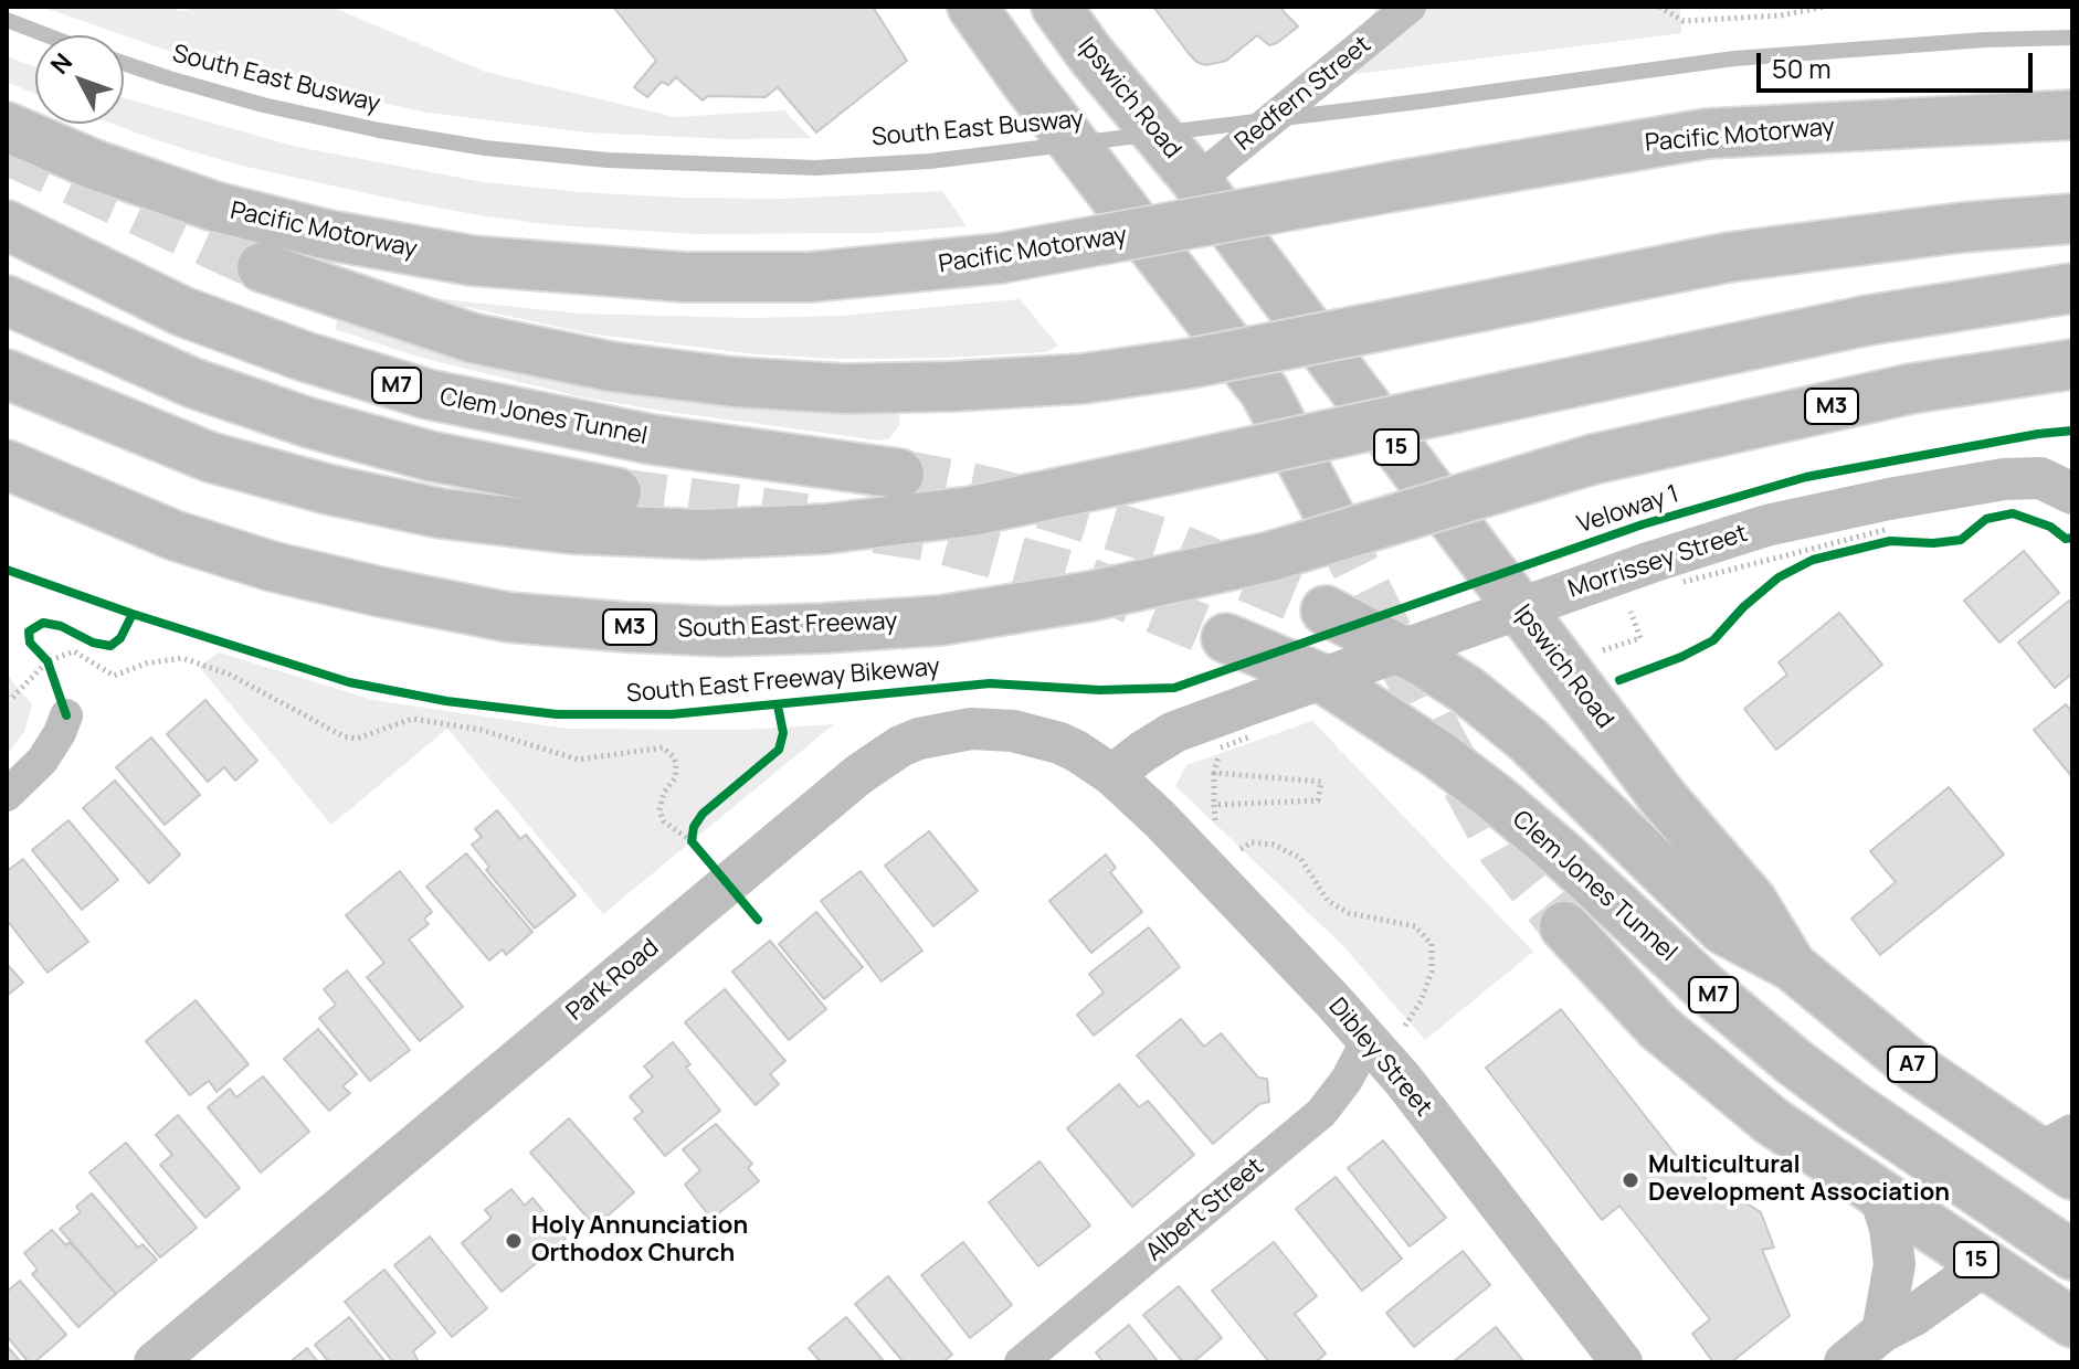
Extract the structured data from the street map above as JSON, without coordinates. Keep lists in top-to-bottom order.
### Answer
{
  "streets": {
    "highway": [
      "Ipswich Road",
      "Pacific Motorway",
      "M7",
      "M3",
      "Clem Jones Tunnel",
      "15",
      "South East Freeway",
      "A7"
    ],
    "street": [
      "Redfern Street",
      "Morrissey Street",
      "Park Road",
      "Dibley Street",
      "Albert Street"
    ],
    "lane": ["South East Busway"],
    "cycle path": ["Veloway 1", "South East Freeway Bikeway"]
  },
  "crossings": [
    ["Redfern Street", "Ipswich Road"],
    ["Ipswich Road", "M7"],
    ["Morrissey Street", "Park Road"],
    ["Morrissey Street", "Dibley Street"],
    ["Park Road", "Dibley Street"],
    ["Dibley Street", "Albert Street"]
  ],
  "places": ["Multicultural Development Association", "Holy Annunciation Orthodox Church"],
  "scale_bar": "50 m",
  "north": "top left"
}
